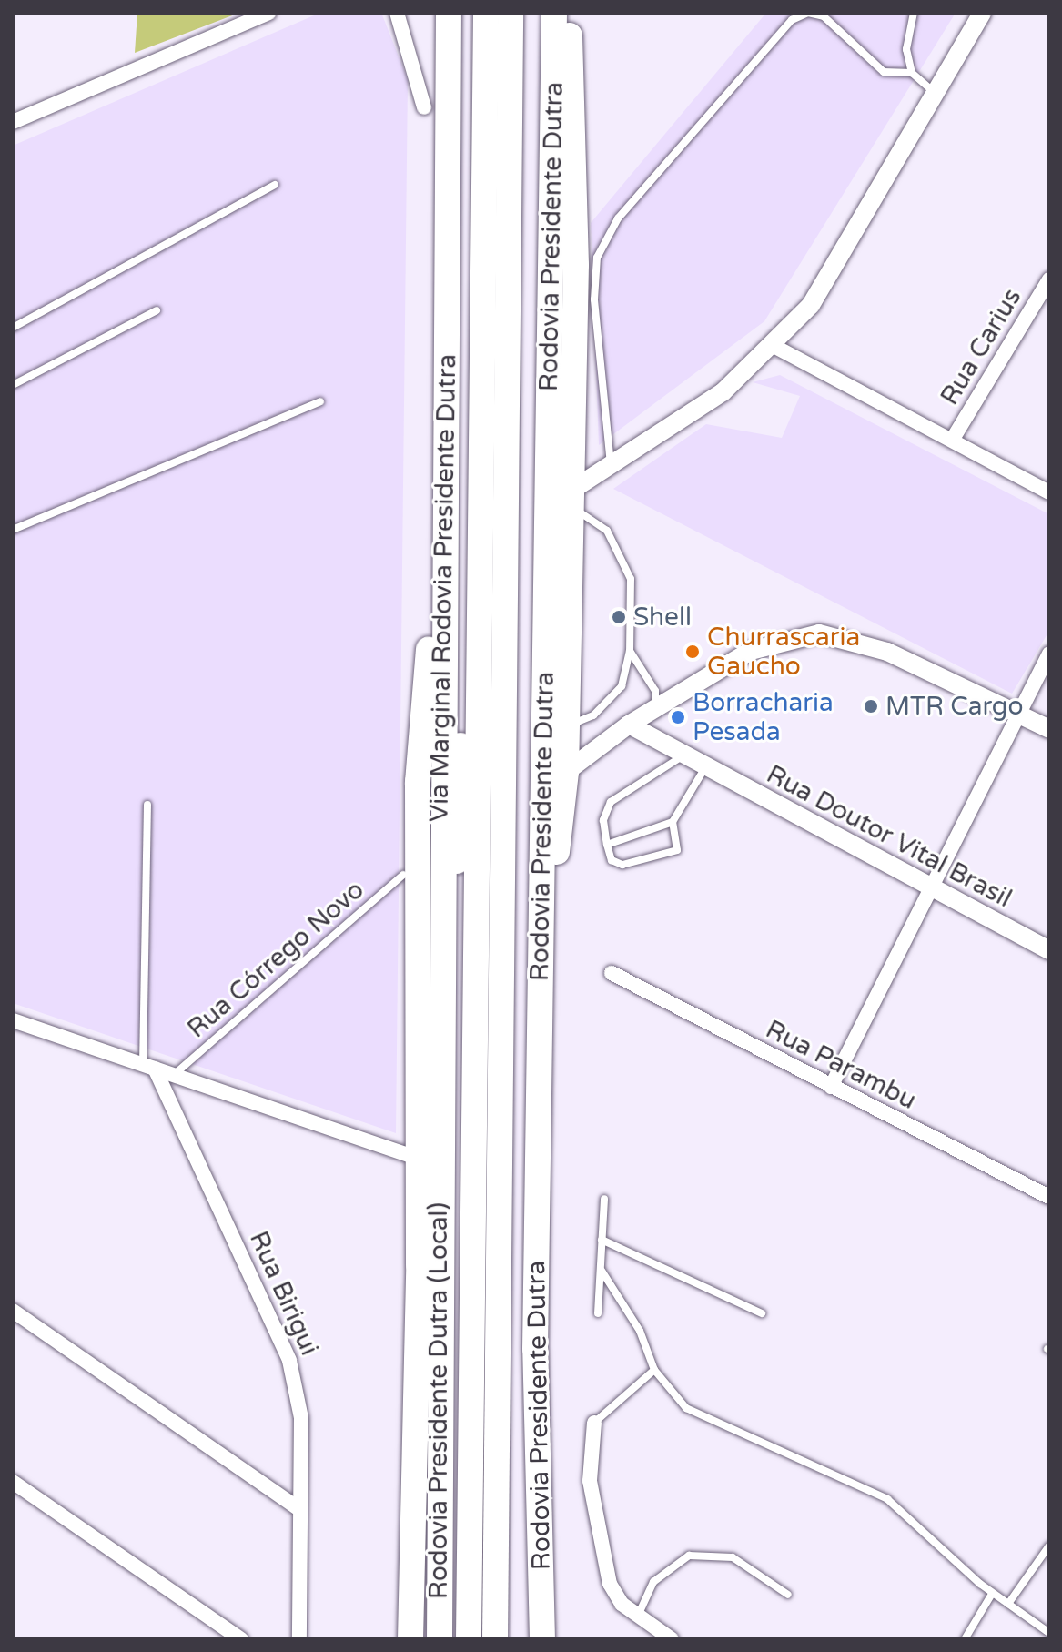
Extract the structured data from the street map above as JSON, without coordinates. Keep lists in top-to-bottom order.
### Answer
{
  "streets": {
    "highway": ["Rodovia Presidente Dutra", "Via Marginal Rodovia Presidente Dutra", "Rodovia Presidente Dutra (Local)"],
    "street": [
      "Rua Carius",
      "Rua Doutor Vital Brasil",
      "Rua Parambu",
      "Rua Birigui"
    ],
    "lane": ["Rua Córrego Novo"]
  },
  "crossings": [
    ["Via Marginal Rodovia Presidente Dutra", "Rodovia Presidente Dutra (Local)"]
  ],
  "places": [
    "Shell",
    "Churrascaria Gaucho",
    "MTR Cargo",
    "Borracharia Pesada"
  ]
}
